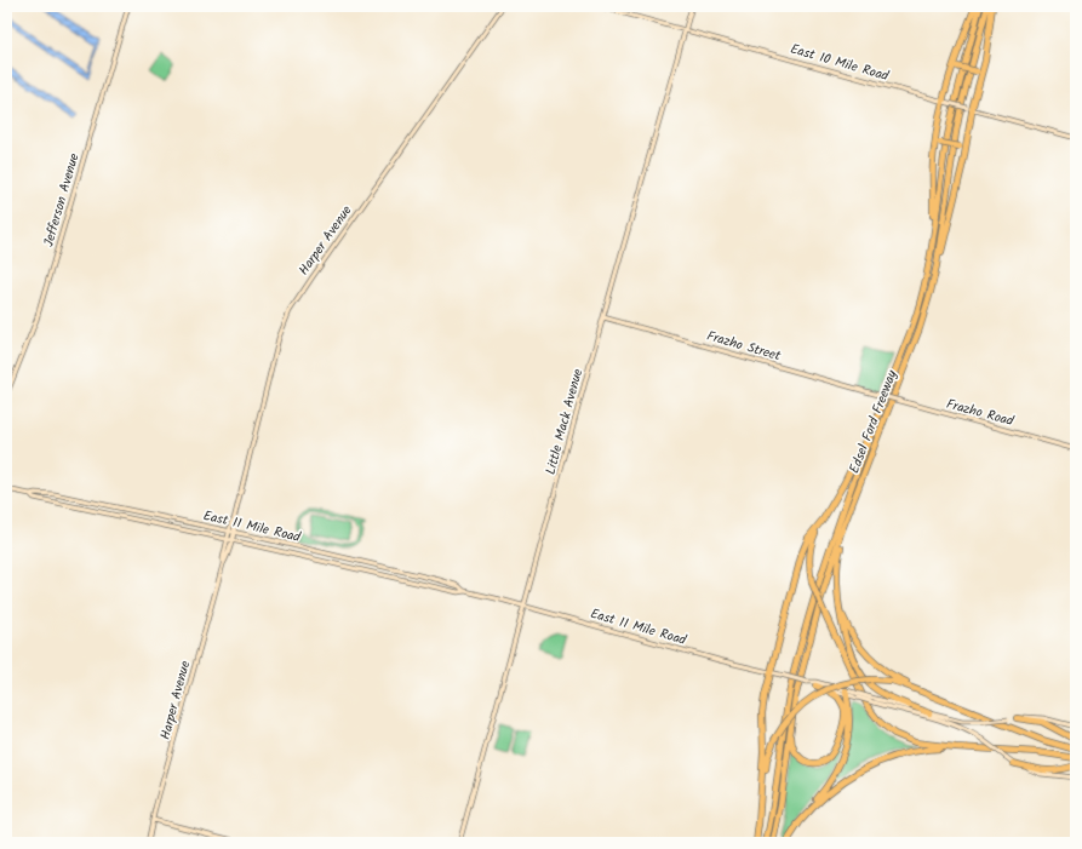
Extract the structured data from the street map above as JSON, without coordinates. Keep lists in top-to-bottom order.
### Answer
{
  "streets": {
    "highway": ["Edsel Ford Freeway"],
    "main road": [
      "East 10 Mile Road",
      "Jefferson Avenue",
      "Harper Avenue",
      "Frazho Street",
      "Frazho Road",
      "Little Mack Avenue",
      "East 11 Mile Road"
    ]
  },
  "crossings": [
    ["East 10 Mile Road", "Little Mack Avenue"],
    ["Harper Avenue", "East 11 Mile Road"],
    ["Frazho Street", "Frazho Road"],
    ["Frazho Street", "Little Mack Avenue"],
    ["Little Mack Avenue", "East 11 Mile Road"]
  ]
}
